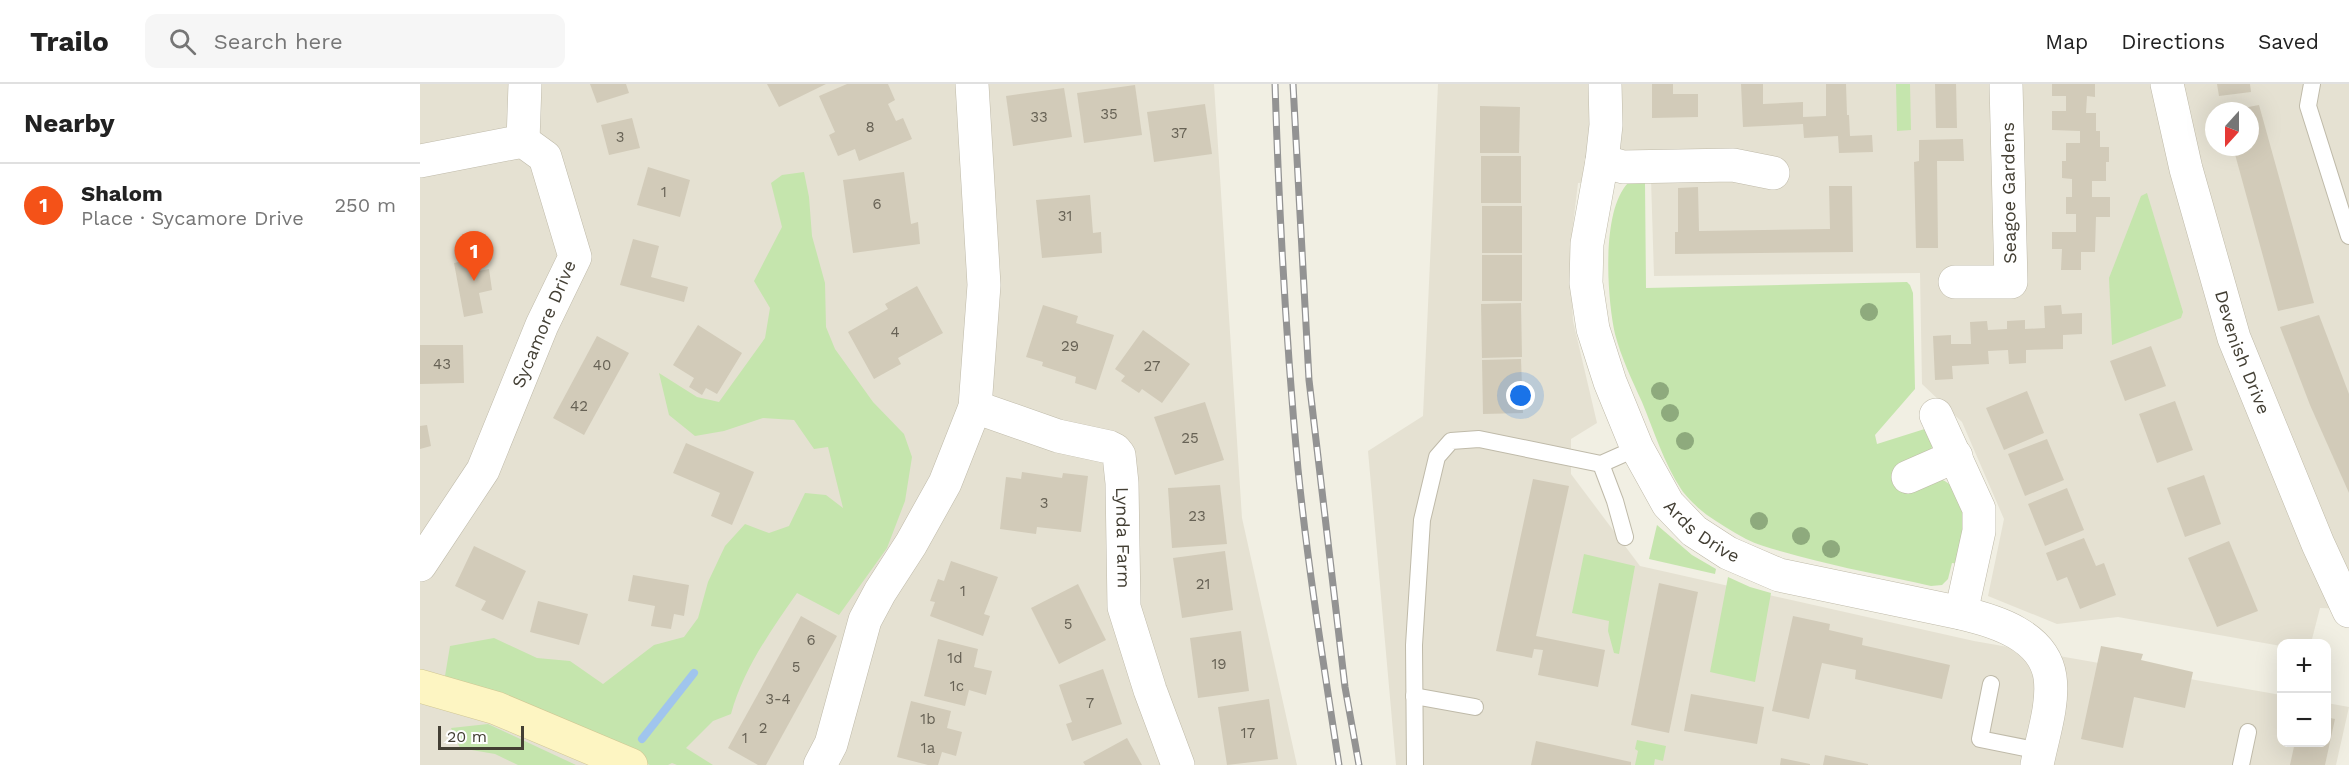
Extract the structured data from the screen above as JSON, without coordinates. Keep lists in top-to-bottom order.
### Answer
{
  "streets": {
    "street": [
      "Seagoe Gardens",
      "Sycamore Drive",
      "Devenish Drive",
      "Ards Drive",
      "Lynda Farm"
    ]
  },
  "house_numbers": [
    "35",
    "33",
    "8",
    "37",
    "3",
    "1",
    "6",
    "31",
    "4",
    "29",
    "43",
    "40",
    "27",
    "42",
    "25",
    "3",
    "23",
    "21",
    "1",
    "5",
    "6",
    "1d",
    "19",
    "5",
    "1c",
    "3-4",
    "7",
    "1b",
    "2",
    "17",
    "1",
    "1a"
  ],
  "scale_bar": "20 m",
  "north": "bottom",
  "page": {
    "header": "Trailo",
    "search": "Search here",
    "nav": ["Map", "Directions", "Saved"],
    "heading": "Nearby",
    "list": [
      {
        "mark": "1",
        "name": "Shalom",
        "note": "Place · Sycamore Drive",
        "value": "250 m"
      }
    ],
    "pins": "1",
    "map_buttons": ["+", "−"],
    "scale": "20 m"
  }
}
